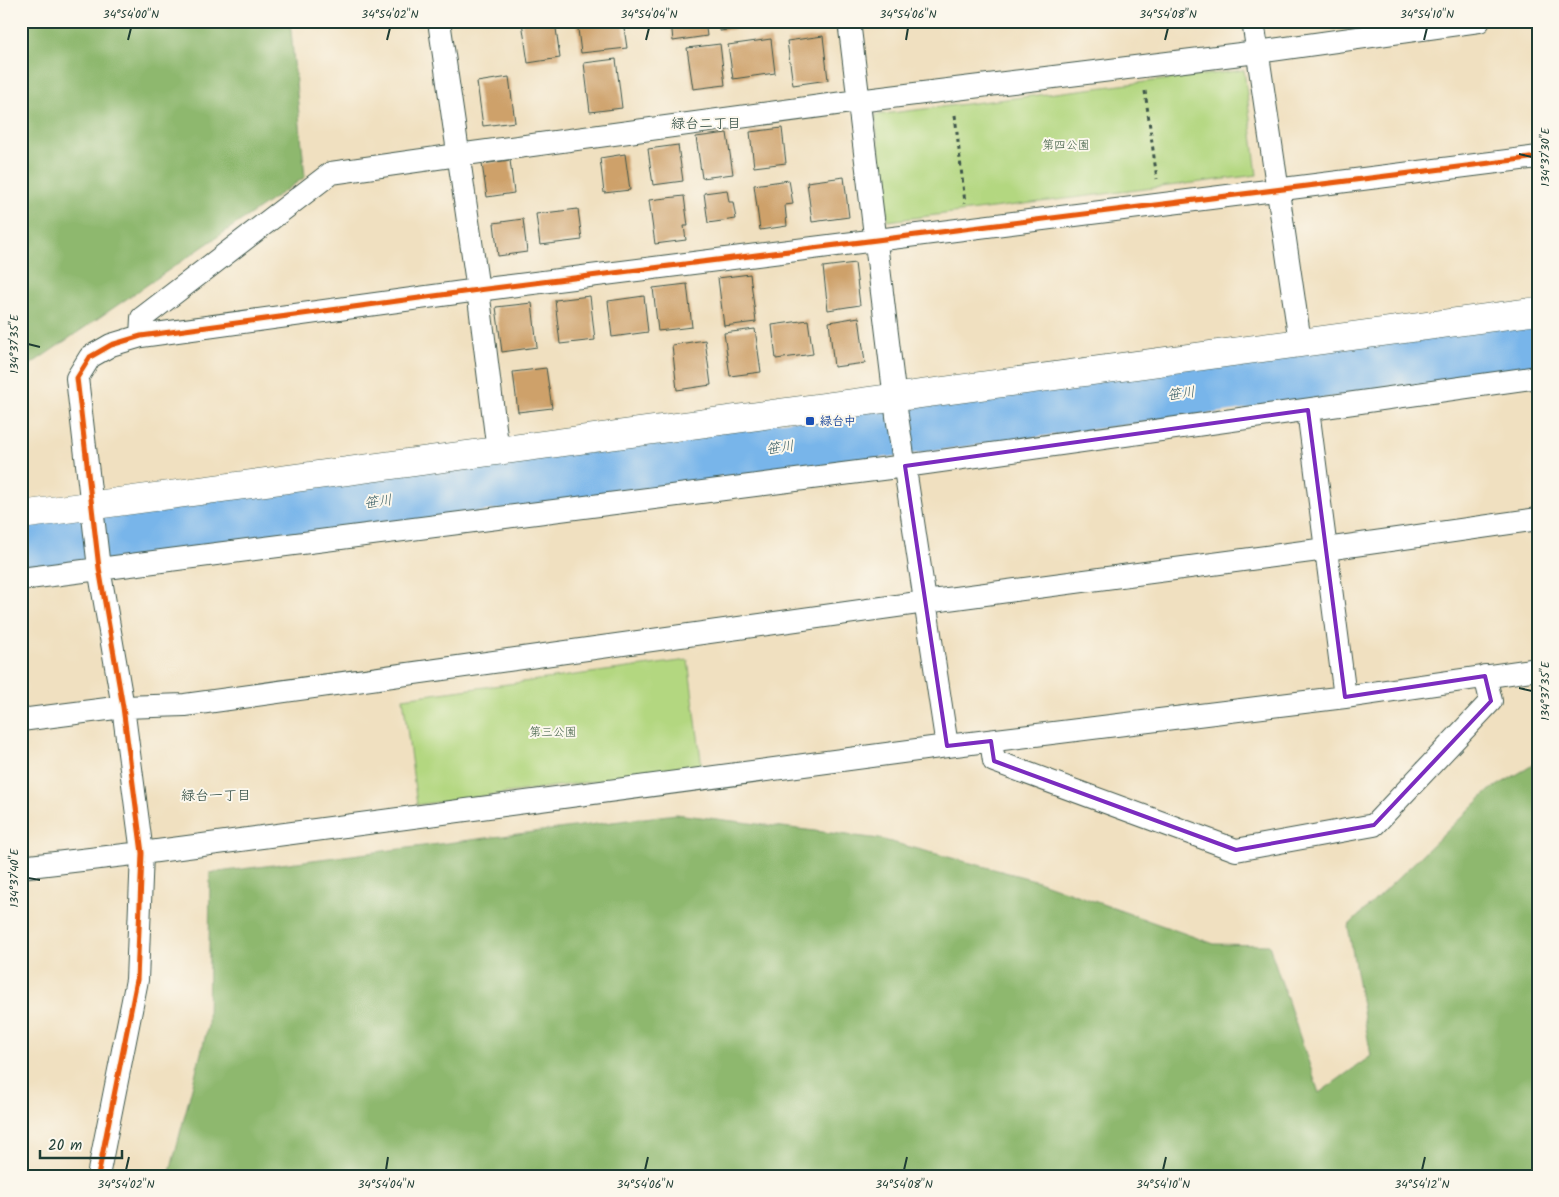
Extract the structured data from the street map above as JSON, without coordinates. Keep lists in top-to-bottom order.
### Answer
{
  "districts": ["緑台二丁目", "緑台一丁目"],
  "water": ["笹川"],
  "parks": ["第四公園", "第三公園"],
  "places": {
    "transit": ["緑台中"]
  },
  "scale_bar": "20 m",
  "coordinates": [
    "34°54'00\"N",
    "34°54'02\"N",
    "34°54'04\"N",
    "34°54'06\"N",
    "34°54'08\"N",
    "34°54'10\"N",
    "134°37'30\"E",
    "134°37'35\"E",
    "134°37'40\"E",
    "34°54'12\"N"
  ]
}
